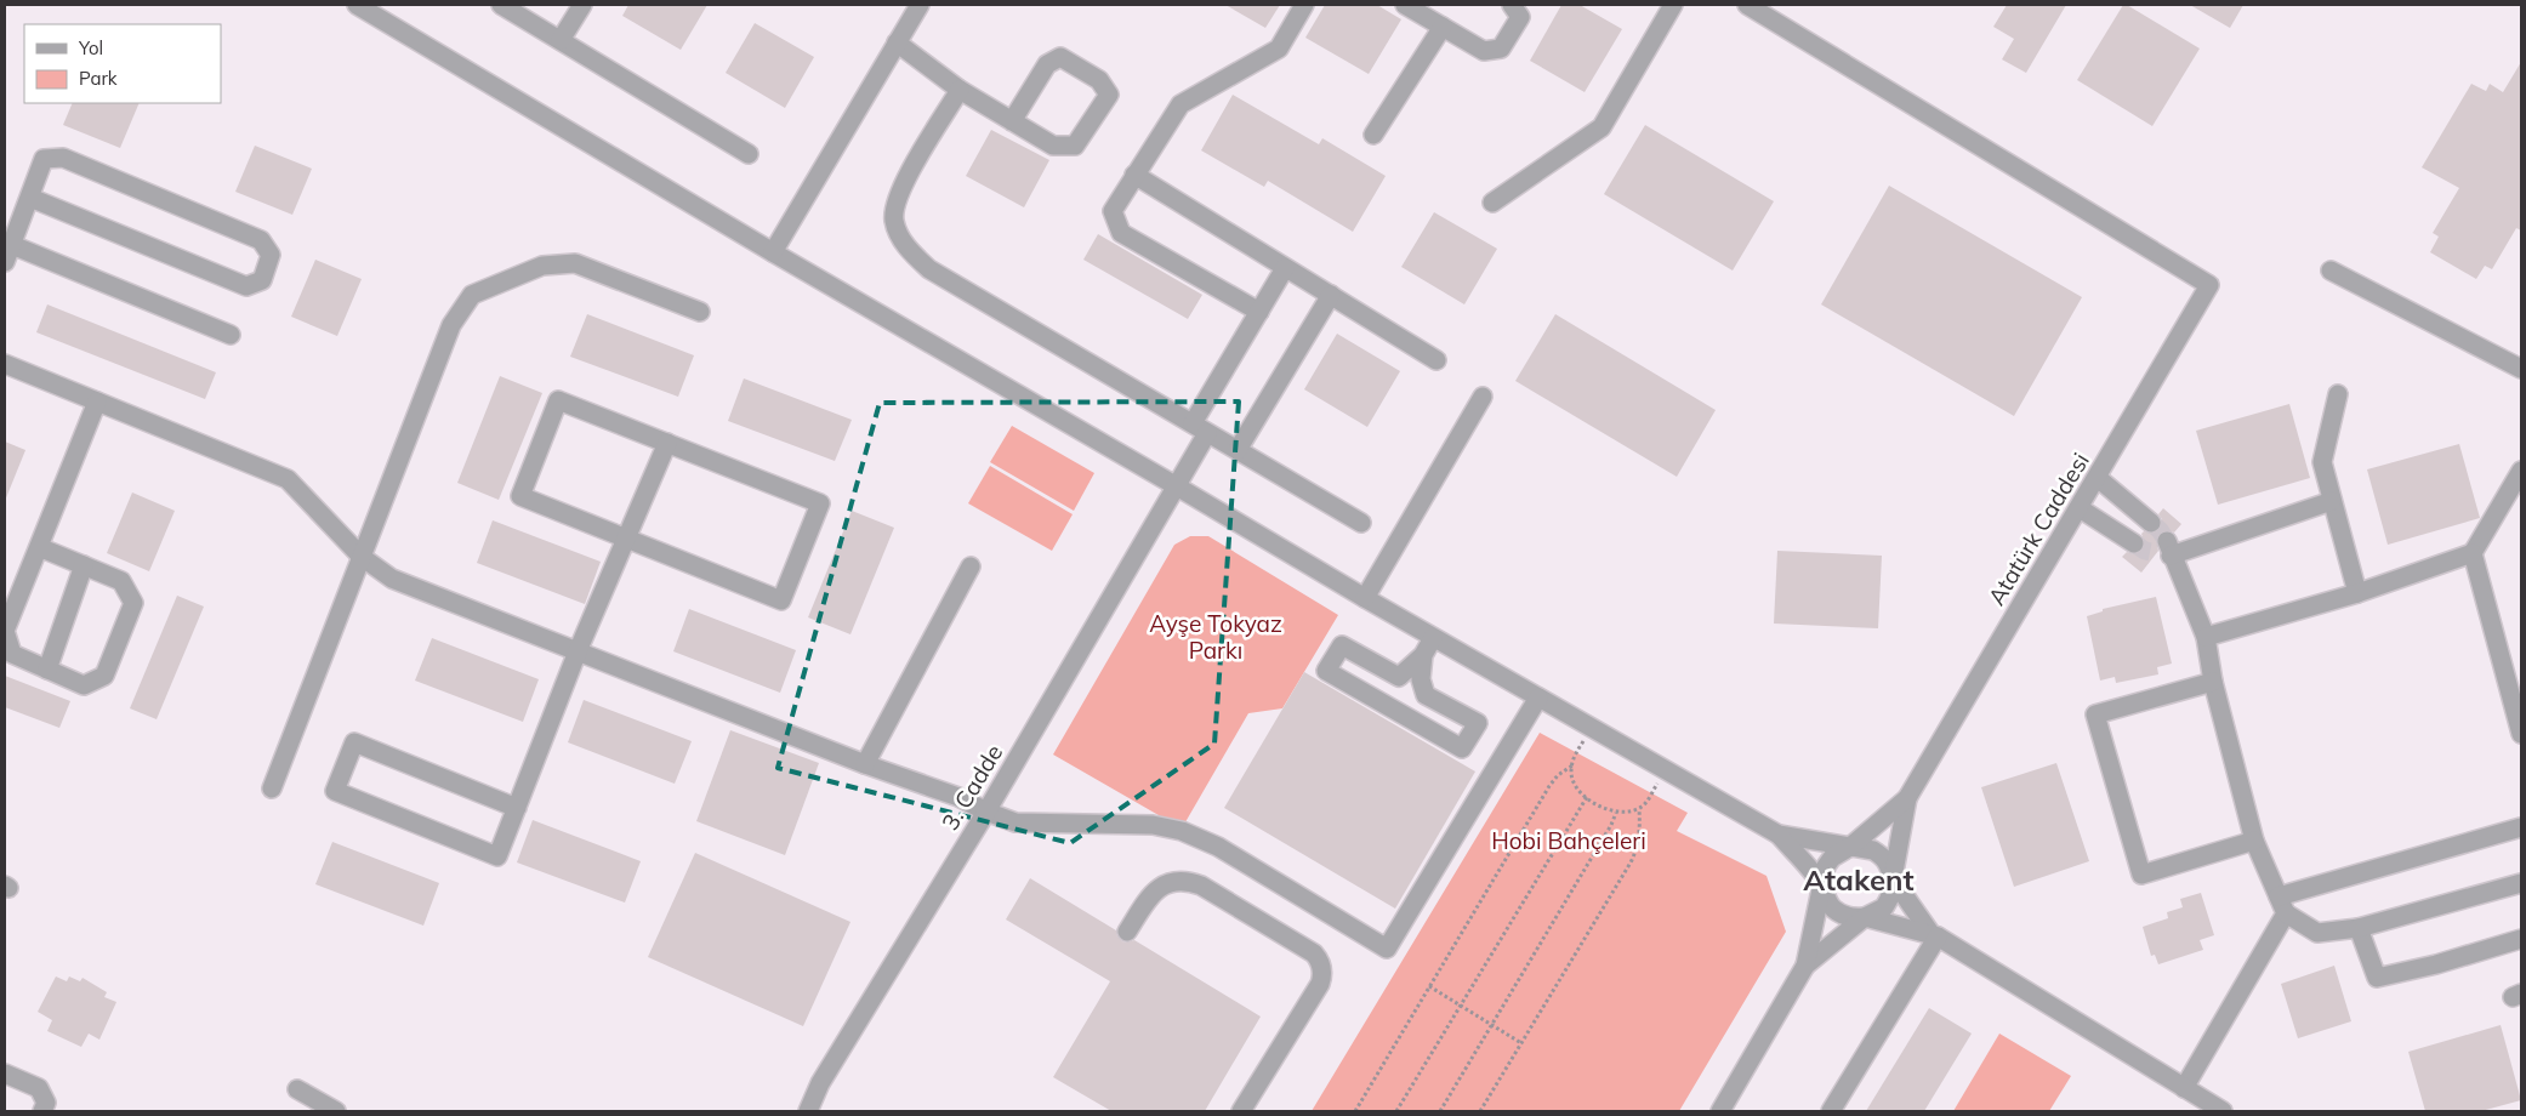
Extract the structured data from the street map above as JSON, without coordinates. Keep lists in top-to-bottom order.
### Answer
{
  "streets": {
    "street": ["Atatürk Caddesi", "3. Cadde"]
  },
  "districts": ["Atakent"],
  "parks": ["Ayşe Tokyaz Parkı", "Hobi Bahçeleri"],
  "legend": ["Yol", "Park"]
}
